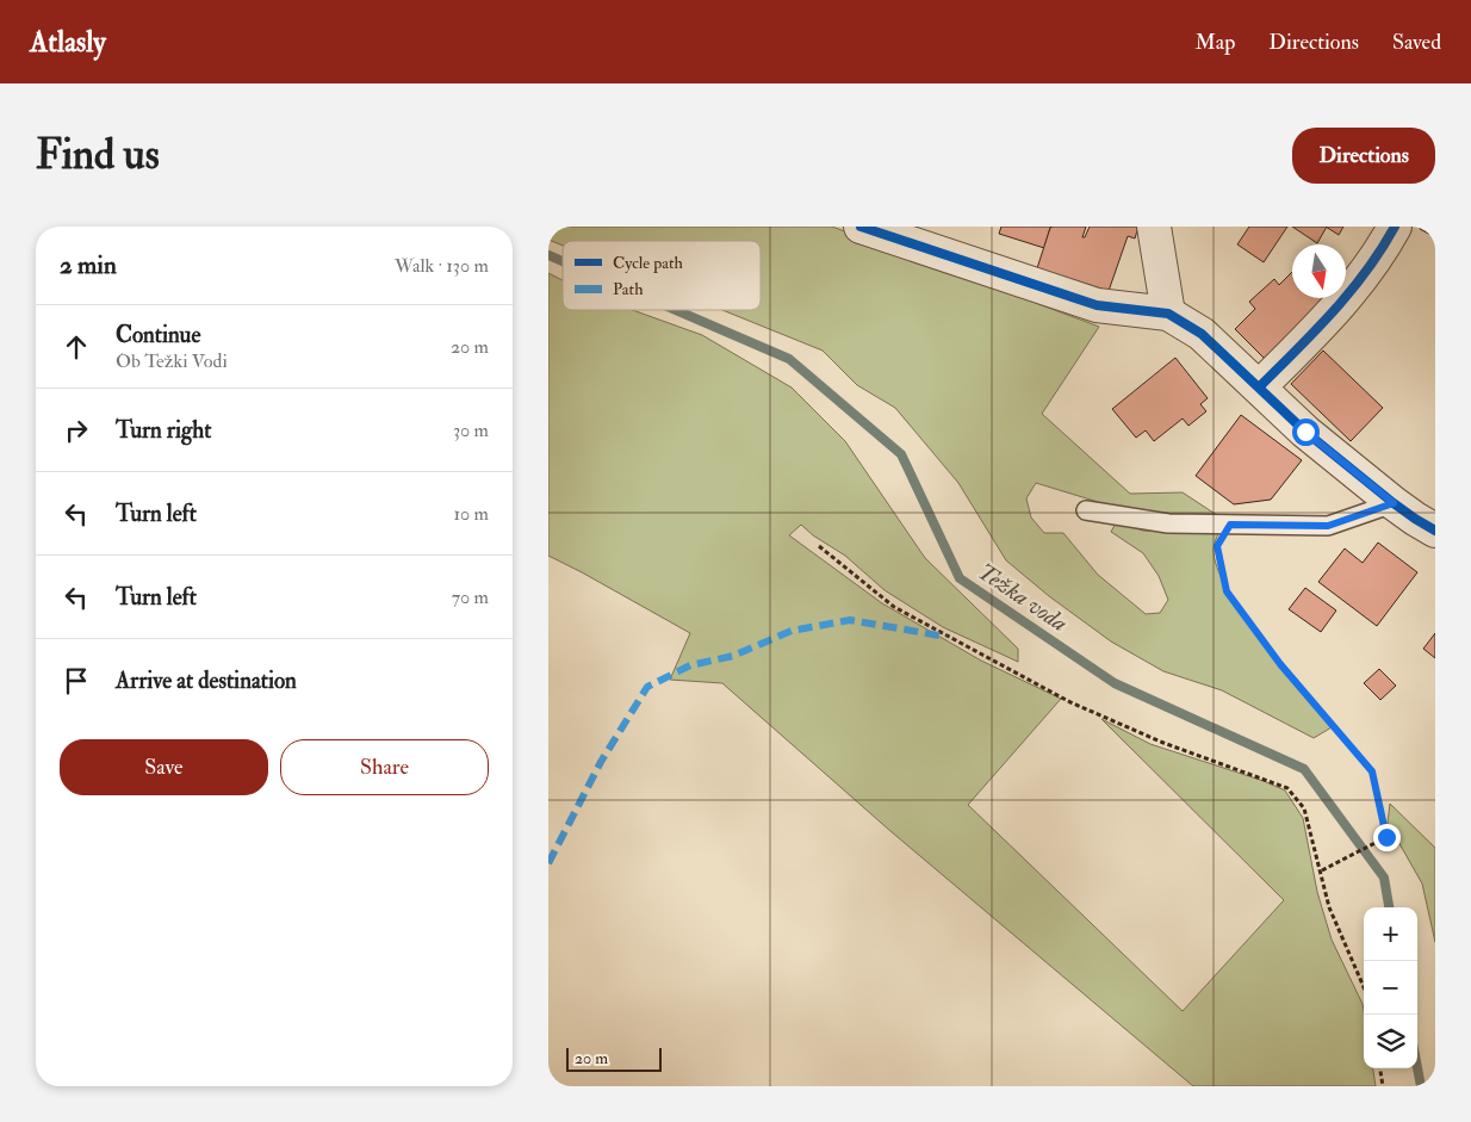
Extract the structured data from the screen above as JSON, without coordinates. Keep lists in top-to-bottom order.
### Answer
{
  "water": ["Težka voda"],
  "legend": ["Cycle path", "Path"],
  "scale_bar": "20 m",
  "north": "bottom",
  "page": {
    "header": "Atlasly",
    "nav": ["Map", "Directions", "Saved"],
    "buttons": [
      "Directions",
      ["Save", "Share"]
    ],
    "title": "Find us",
    "heading": ["2 min", "Walk · 130 m"],
    "list": [
      ["Continue", "Ob Težki Vodi", "20 m"],
      ["Turn right", "30 m"],
      ["Turn left", "10 m"],
      ["Turn left", "70 m"],
      "Arrive at destination"
    ],
    "map_buttons": ["+", "−"],
    "scale": "20 m"
  }
}
